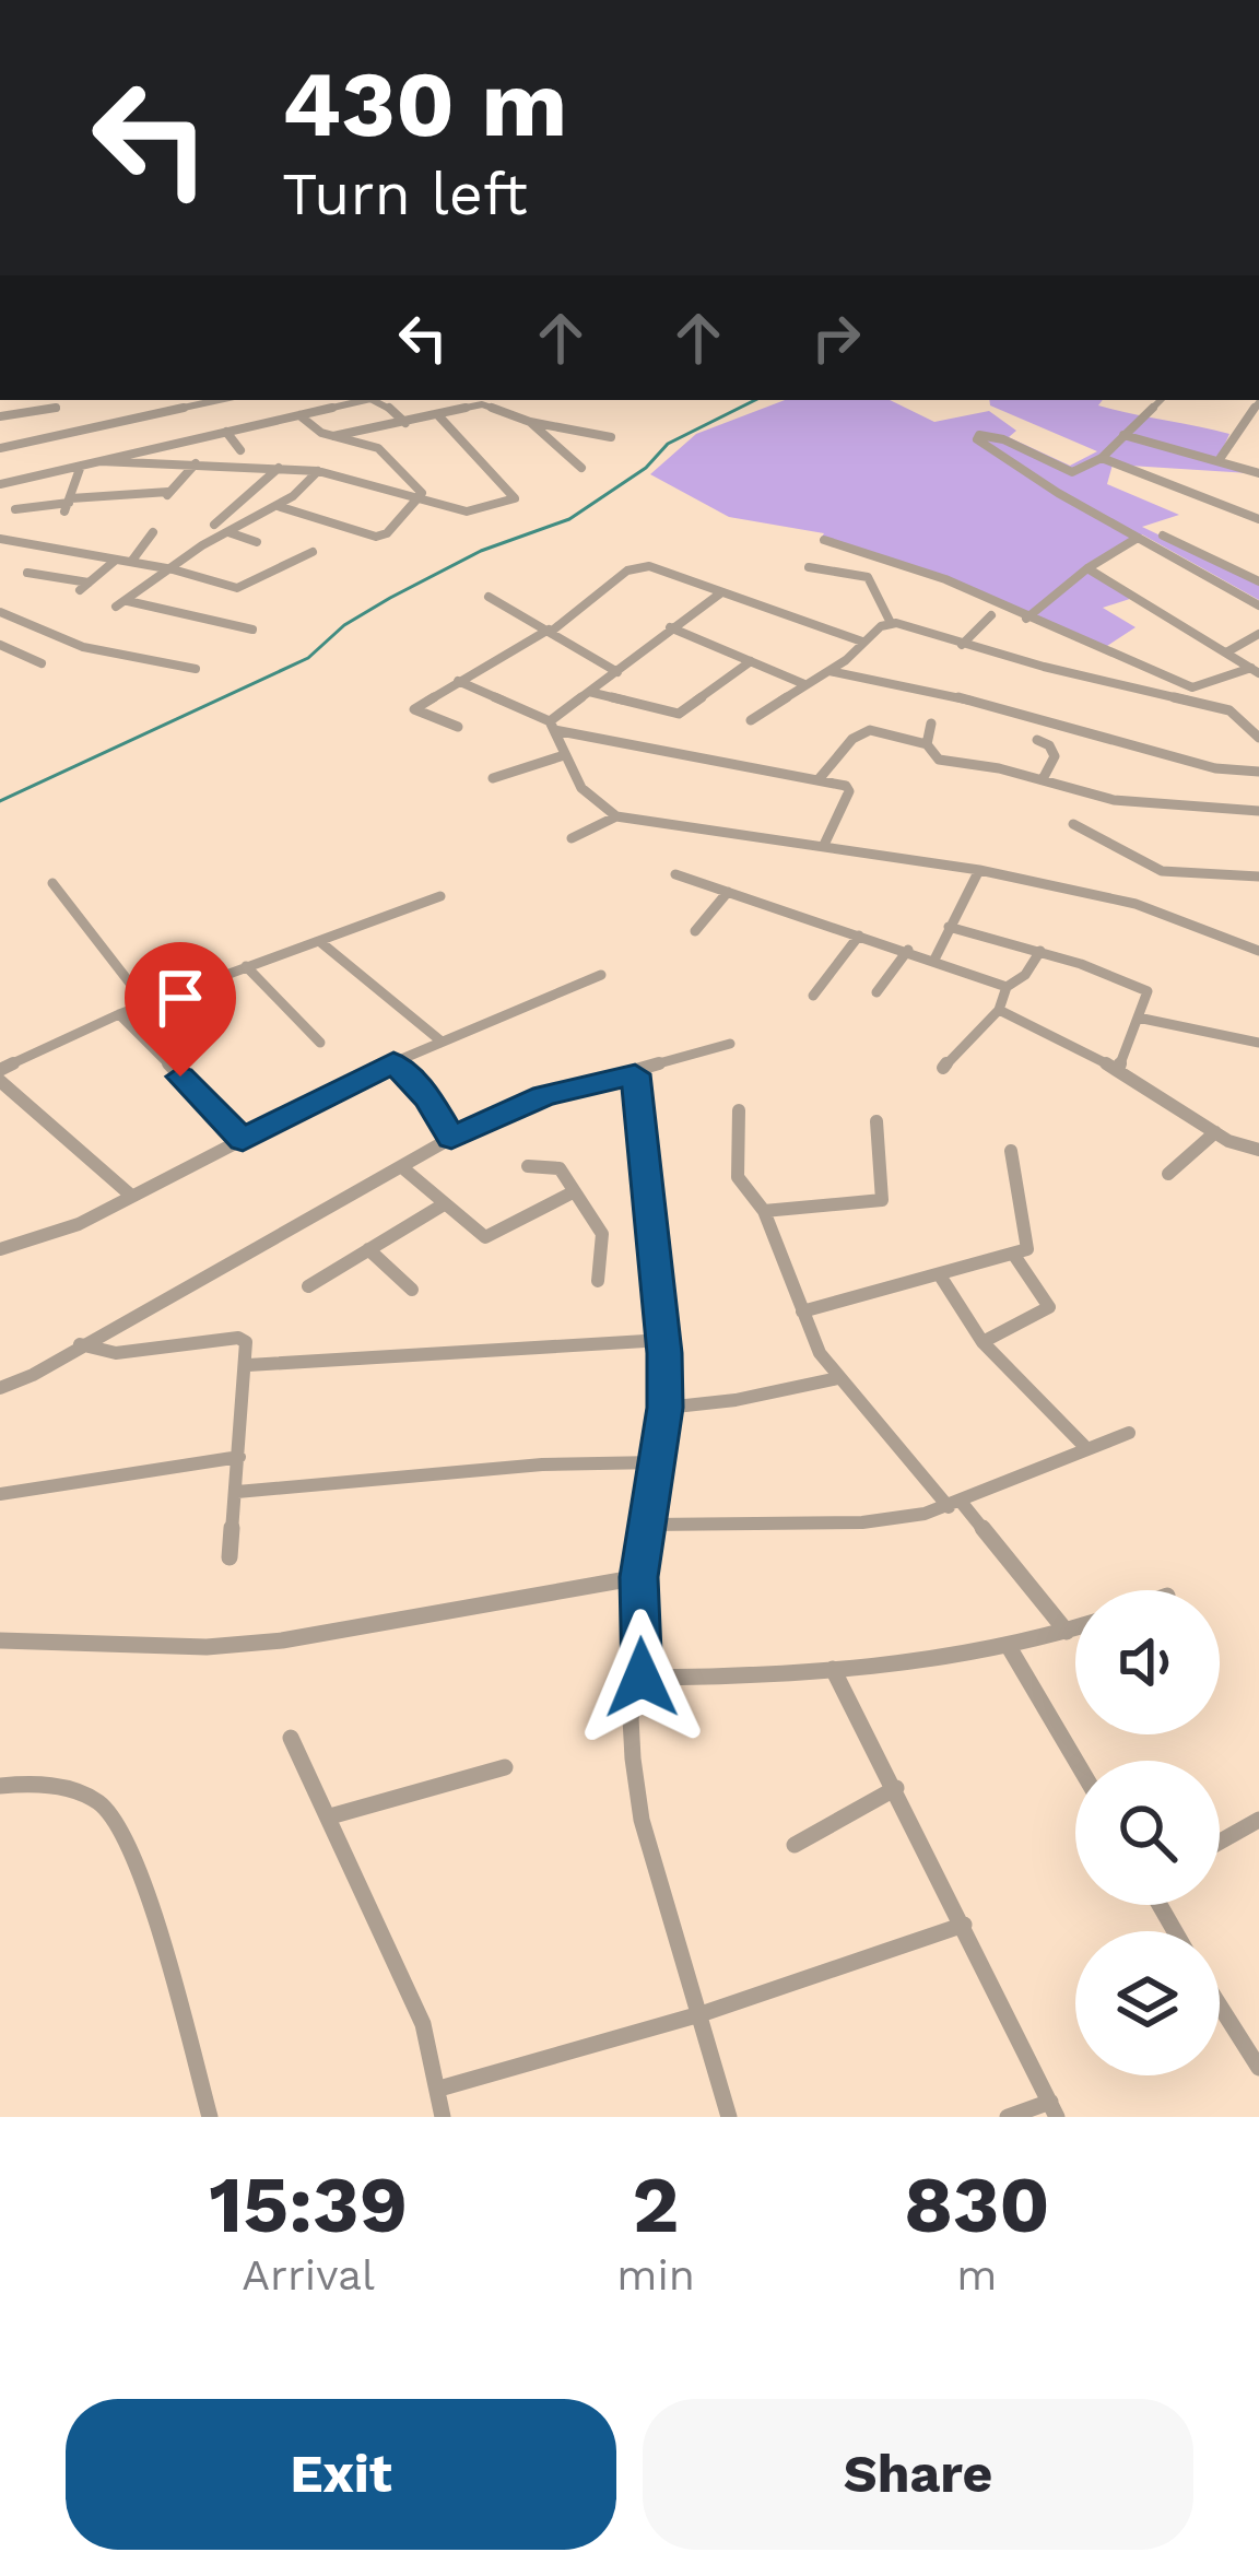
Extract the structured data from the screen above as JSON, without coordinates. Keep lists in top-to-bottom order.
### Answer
{
  "page": {
    "turn": ["430 m", "Turn left"],
    "eta": [
      "15:39",
      "Arrival",
      "2",
      "min",
      "830",
      "m"
    ],
    "buttons": ["Exit", "Share"]
  }
}
